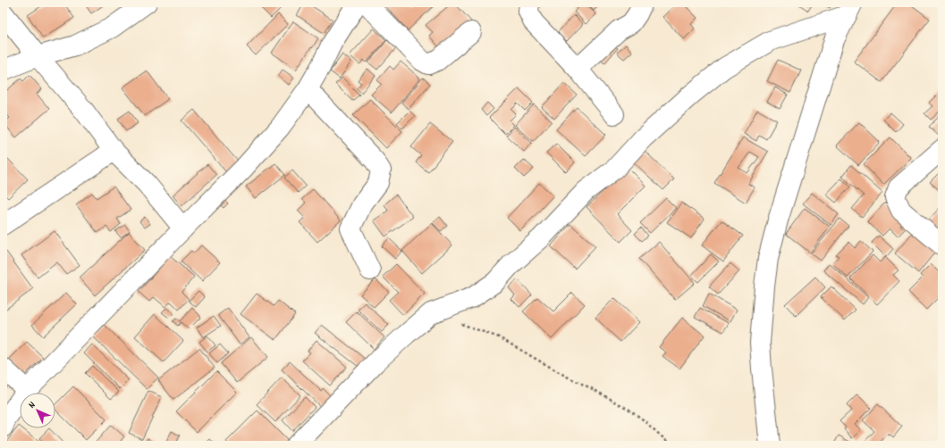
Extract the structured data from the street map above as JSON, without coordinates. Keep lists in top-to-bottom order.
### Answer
{
  "north": "top left"
}
